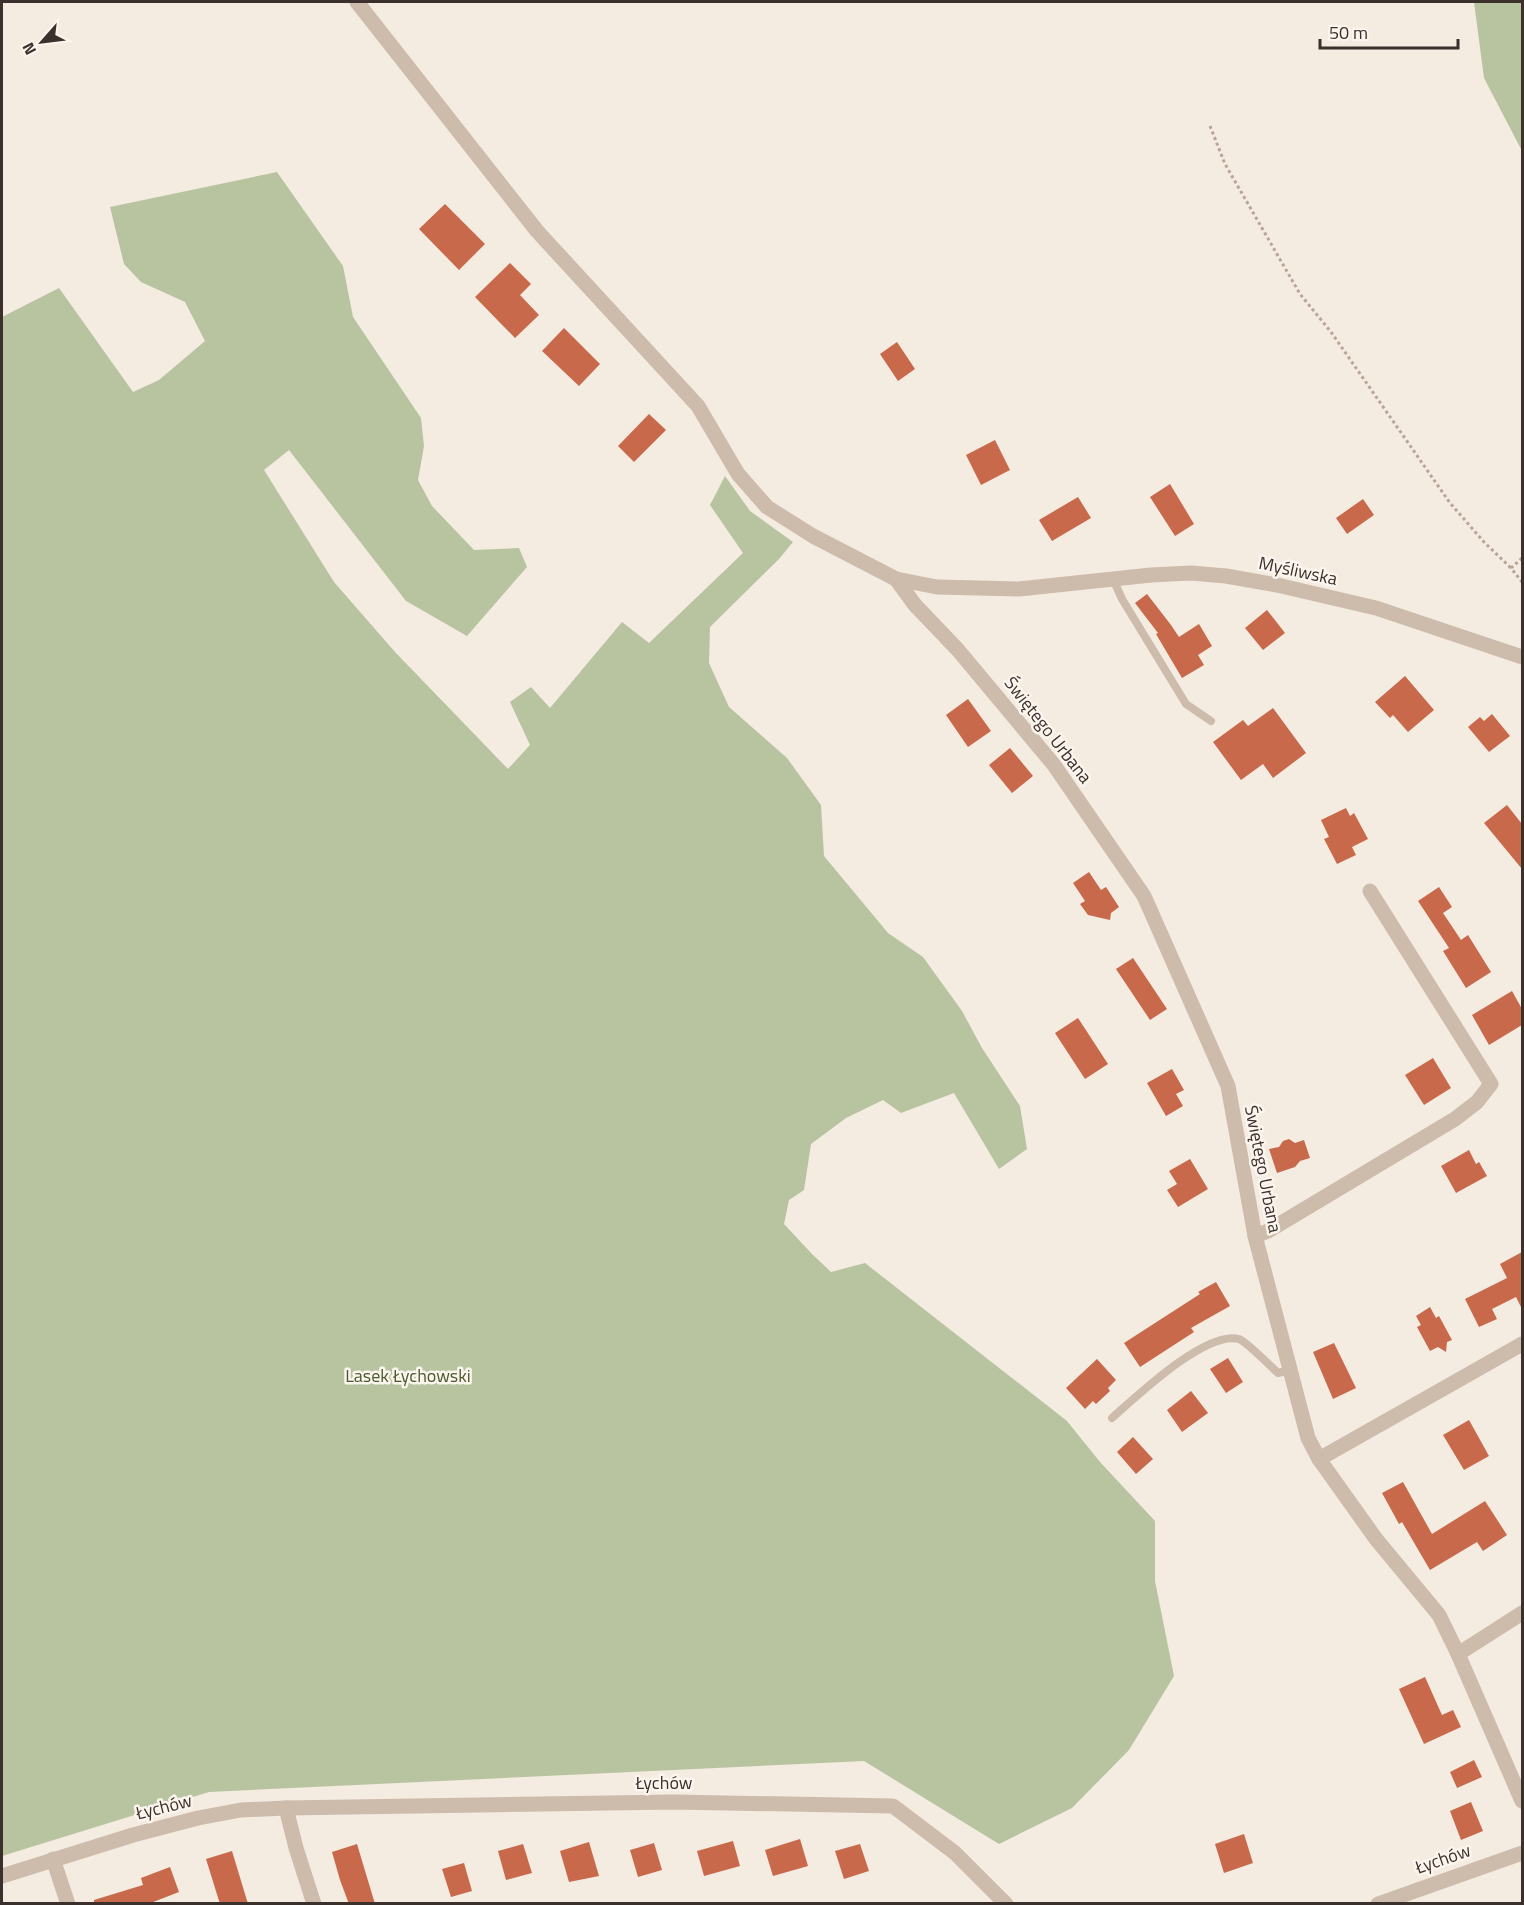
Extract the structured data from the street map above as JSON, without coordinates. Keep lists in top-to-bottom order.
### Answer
{
  "streets": {
    "street": ["Myśliwska", "Świętego Urbana", "Łychów"]
  },
  "crossings": [
    ["Myśliwska", "Świętego Urbana"]
  ],
  "parks": ["Lasek Łychowski"],
  "scale_bar": "50 m",
  "north": "bottom left"
}
